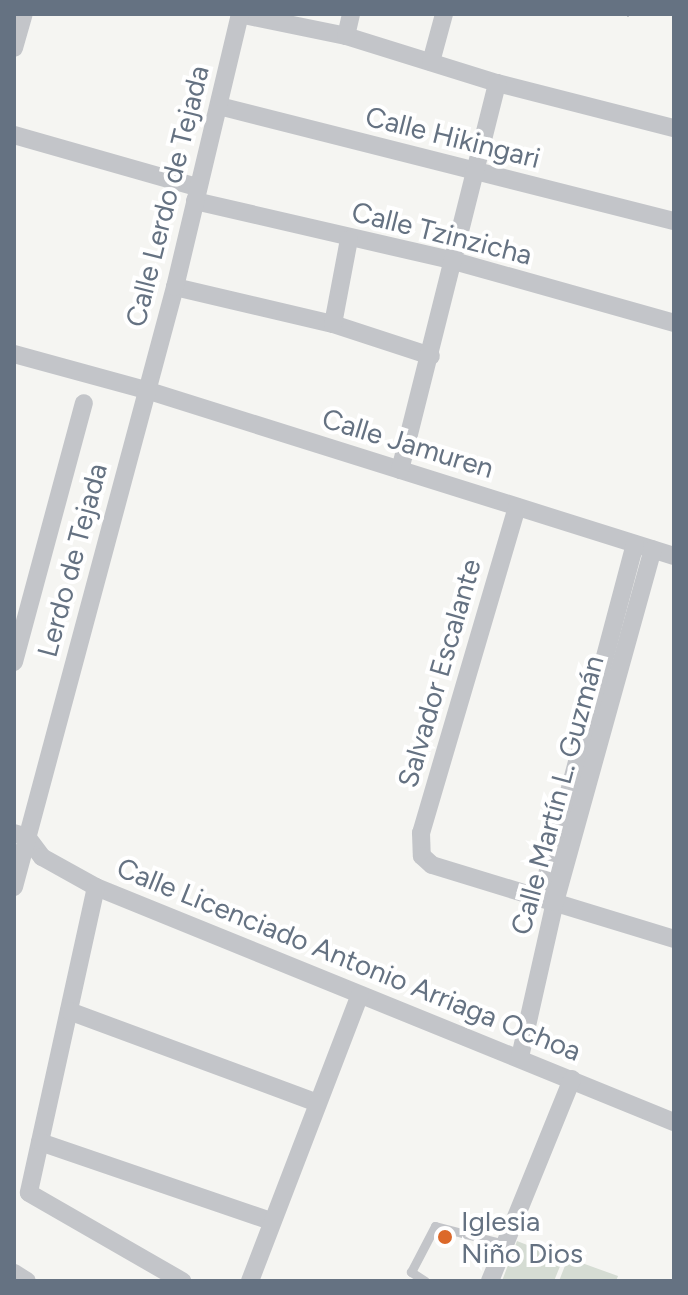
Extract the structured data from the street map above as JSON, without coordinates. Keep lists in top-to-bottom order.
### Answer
{
  "streets": {
    "street": [
      "Calle Hikingari",
      "Calle Lerdo de Tejada",
      "Calle Tzinzicha",
      "Calle Jamuren",
      "Lerdo de Tejada",
      "Salvador Escalante",
      "Calle Martín L. Guzmán",
      "Calle Licenciado Antonio Arriaga Ochoa"
    ]
  },
  "crossings": [
    ["Calle Hikingari", "Calle Lerdo de Tejada"],
    ["Calle Lerdo de Tejada", "Calle Tzinzicha"],
    ["Calle Lerdo de Tejada", "Calle Jamuren"],
    ["Calle Lerdo de Tejada", "Lerdo de Tejada"],
    ["Calle Jamuren", "Lerdo de Tejada"],
    ["Calle Jamuren", "Salvador Escalante"],
    ["Calle Jamuren", "Calle Martín L. Guzmán"],
    ["Lerdo de Tejada", "Calle Licenciado Antonio Arriaga Ochoa"],
    ["Salvador Escalante", "Calle Martín L. Guzmán"],
    ["Calle Martín L. Guzmán", "Calle Licenciado Antonio Arriaga Ochoa"]
  ],
  "places": ["Iglesia Niño Dios"]
}
